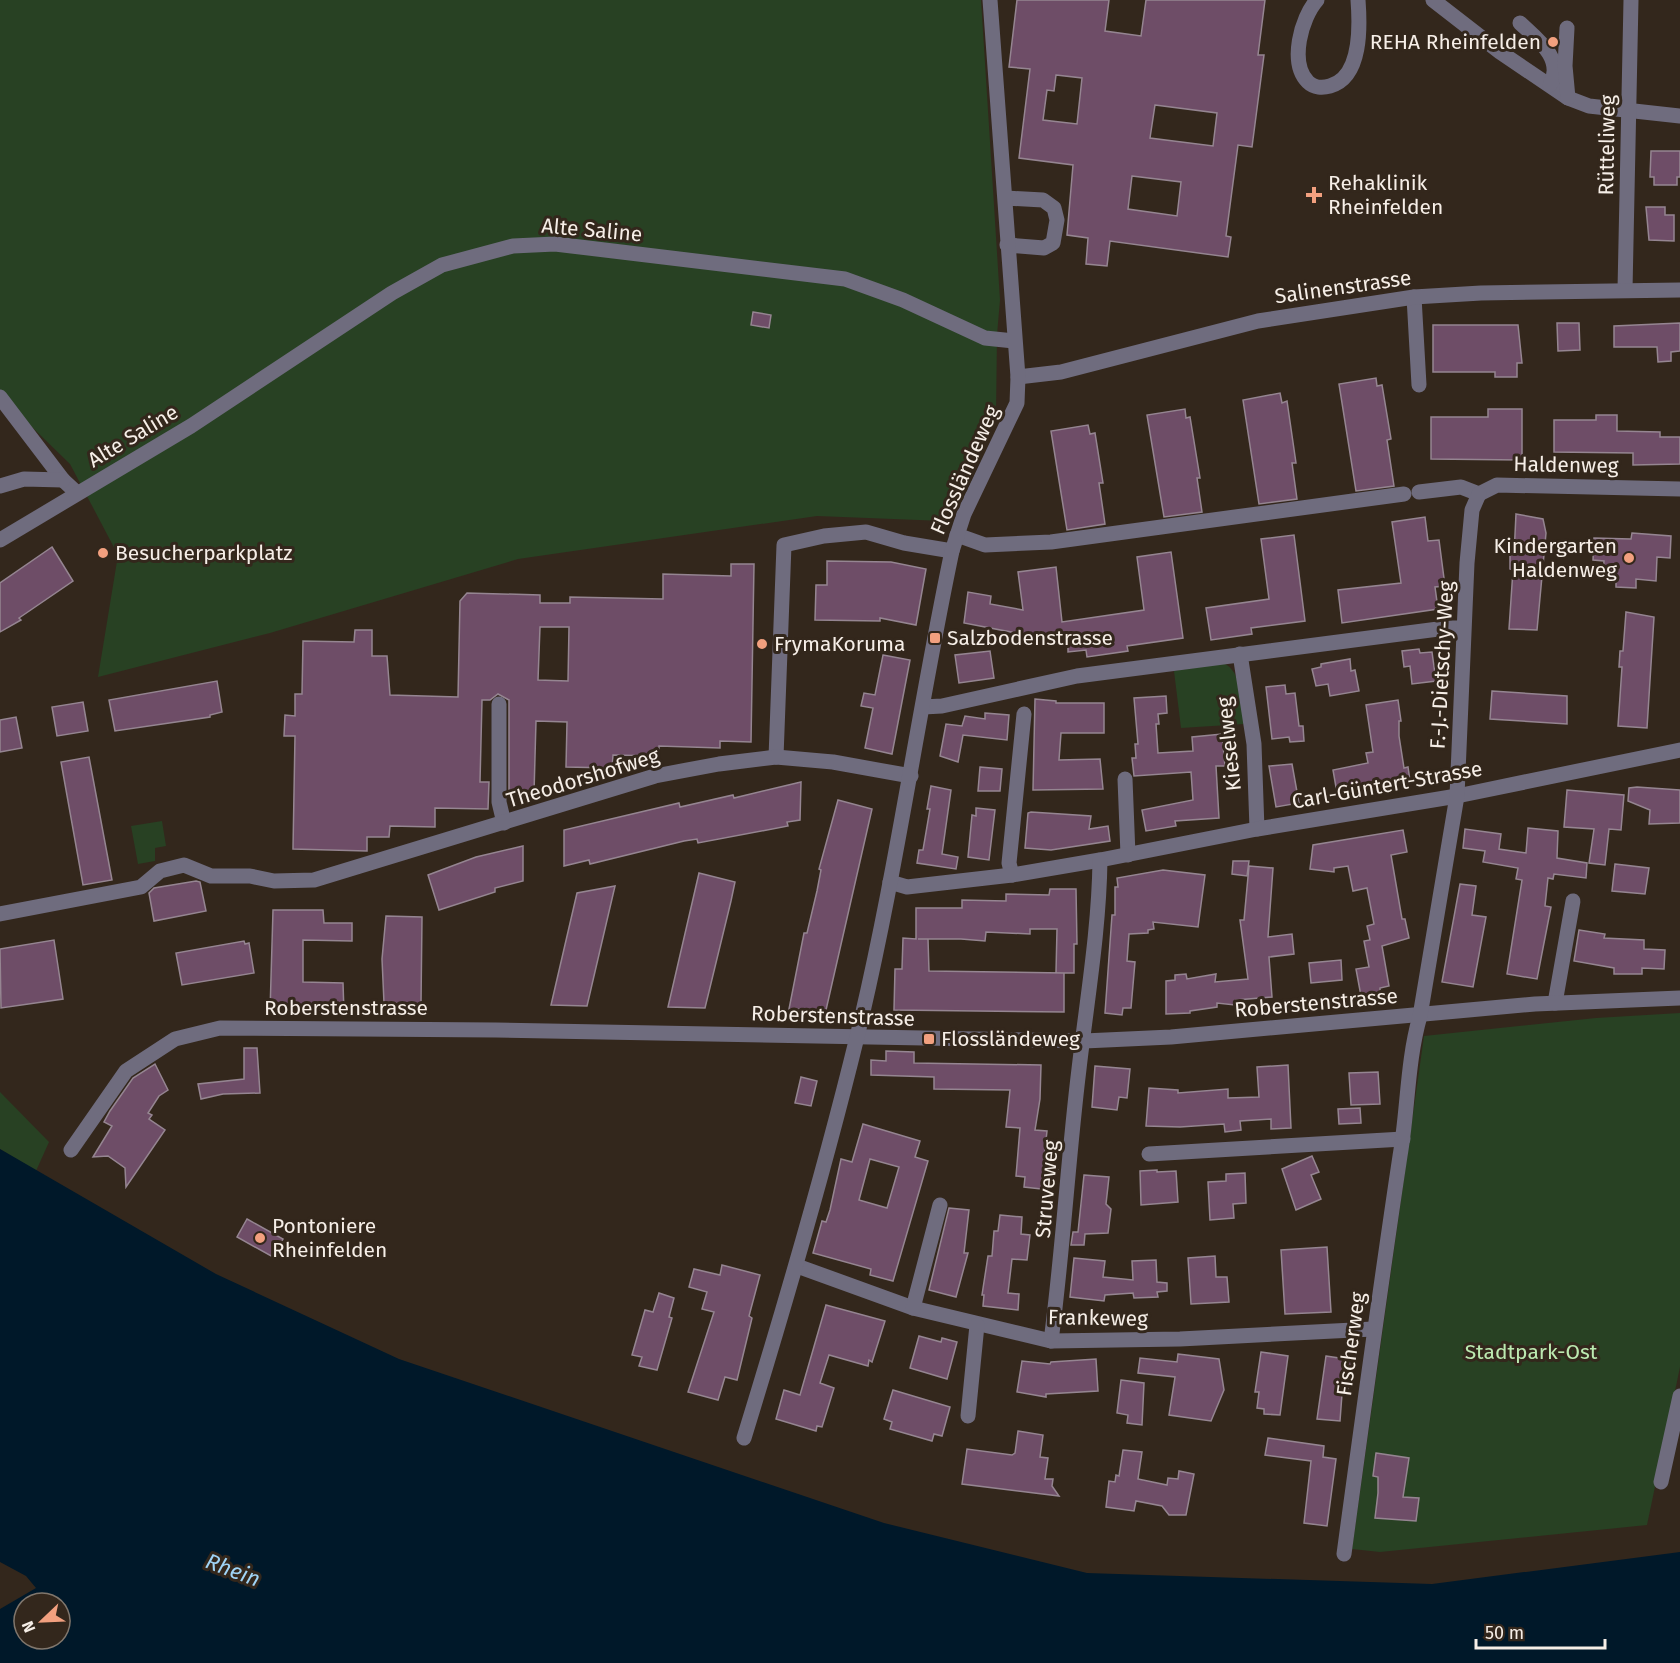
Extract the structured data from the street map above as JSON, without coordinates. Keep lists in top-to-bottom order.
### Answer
{
  "streets": {
    "street": [
      "Rütteliweg",
      "Alte Saline",
      "Salinenstrasse",
      "Haldenweg",
      "Flossländeweg",
      "F.-J.-Dietschy-Weg",
      "Kieselweg",
      "Theodorshofweg",
      "Carl-Güntert-Strasse",
      "Roberstenstrasse",
      "Struveweg",
      "Frankeweg",
      "Fischerweg"
    ]
  },
  "crossings": [
    ["Rütteliweg", "Salinenstrasse"],
    ["Alte Saline", "Flossländeweg"],
    ["Salinenstrasse", "Flossländeweg"],
    ["Haldenweg", "Flossländeweg"],
    ["Haldenweg", "F.-J.-Dietschy-Weg"],
    ["Flossländeweg", "Theodorshofweg"],
    ["Flossländeweg", "Carl-Güntert-Strasse"],
    ["Flossländeweg", "Roberstenstrasse"],
    ["Flossländeweg", "Frankeweg"],
    ["F.-J.-Dietschy-Weg", "Carl-Güntert-Strasse"],
    ["F.-J.-Dietschy-Weg", "Roberstenstrasse"],
    ["F.-J.-Dietschy-Weg", "Fischerweg"],
    ["Kieselweg", "Carl-Güntert-Strasse"],
    ["Carl-Güntert-Strasse", "Struveweg"],
    ["Roberstenstrasse", "Struveweg"],
    ["Roberstenstrasse", "Fischerweg"],
    ["Struveweg", "Frankeweg"],
    ["Frankeweg", "Fischerweg"]
  ],
  "water": ["Rhein"],
  "parks": ["Stadtpark-Ost"],
  "places": {
    "other": [
      "REHA Rheinfelden",
      "Besucherparkplatz",
      "Kindergarten Haldenweg",
      "FrymaKoruma",
      "Pontoniere Rheinfelden"
    ],
    "health": ["Rehaklinik Rheinfelden"],
    "transit": ["Salzbodenstrasse", "Flossländeweg"]
  },
  "scale_bar": "50 m",
  "north": "bottom left"
}
